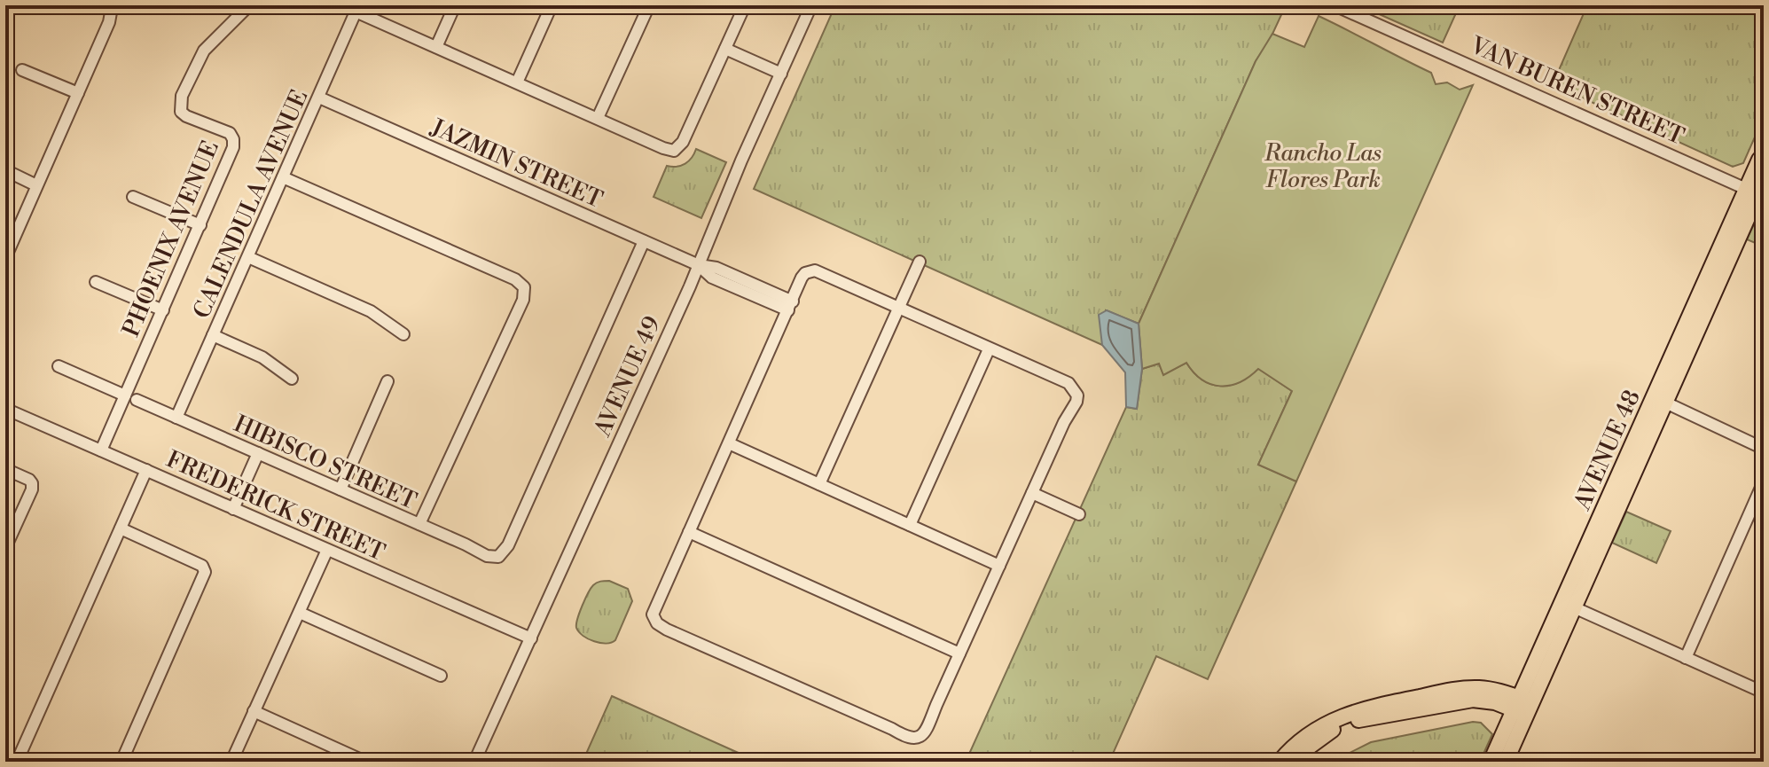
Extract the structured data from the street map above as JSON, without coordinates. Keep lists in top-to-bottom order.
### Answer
{
  "streets": {
    "main road": ["AVENUE 48"],
    "street": [
      "VAN BUREN STREET",
      "JAZMIN STREET",
      "CALENDULA AVENUE",
      "PHOENIX AVENUE",
      "AVENUE 49",
      "HIBISCO STREET",
      "FREDERICK STREET"
    ]
  },
  "crossings": [
    ["VAN BUREN STREET", "AVENUE 48"],
    ["JAZMIN STREET", "CALENDULA AVENUE"],
    ["JAZMIN STREET", "AVENUE 49"],
    ["JAZMIN STREET", "HIBISCO STREET"],
    ["CALENDULA AVENUE", "HIBISCO STREET"],
    ["PHOENIX AVENUE", "HIBISCO STREET"],
    ["PHOENIX AVENUE", "FREDERICK STREET"],
    ["AVENUE 49", "FREDERICK STREET"]
  ],
  "parks": ["Rancho Las Flores Park"]
}
